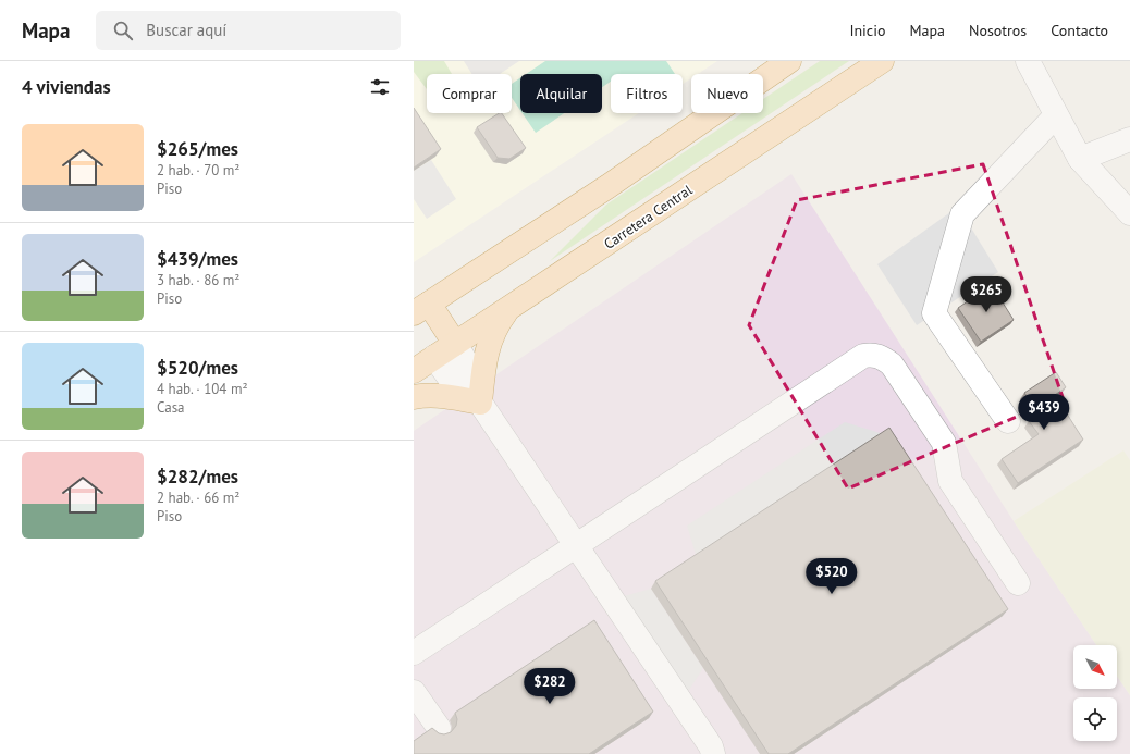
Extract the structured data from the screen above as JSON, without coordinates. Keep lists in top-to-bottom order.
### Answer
{
  "streets": {
    "main road": ["Carretera Central"]
  },
  "north": "bottom right",
  "page": {
    "header": "Mapa",
    "search": "Buscar aquí",
    "nav": [
      "Inicio",
      "Mapa",
      "Nosotros",
      "Contacto"
    ],
    "heading": "4 viviendas",
    "chip": [
      "Comprar",
      "Alquilar",
      "Filtros",
      "Nuevo"
    ],
    "list": [
      {
        "name": "$265/mes",
        "note": "2 hab. · 70 m² · Piso"
      },
      {
        "name": "$439/mes",
        "note": "3 hab. · 86 m² · Piso"
      },
      {
        "name": "$520/mes",
        "note": "4 hab. · 104 m² · Casa"
      },
      {
        "name": "$282/mes",
        "note": "2 hab. · 66 m² · Piso"
      }
    ],
    "price": [
      "$265",
      "$439",
      "$520",
      "$282"
    ]
  }
}
